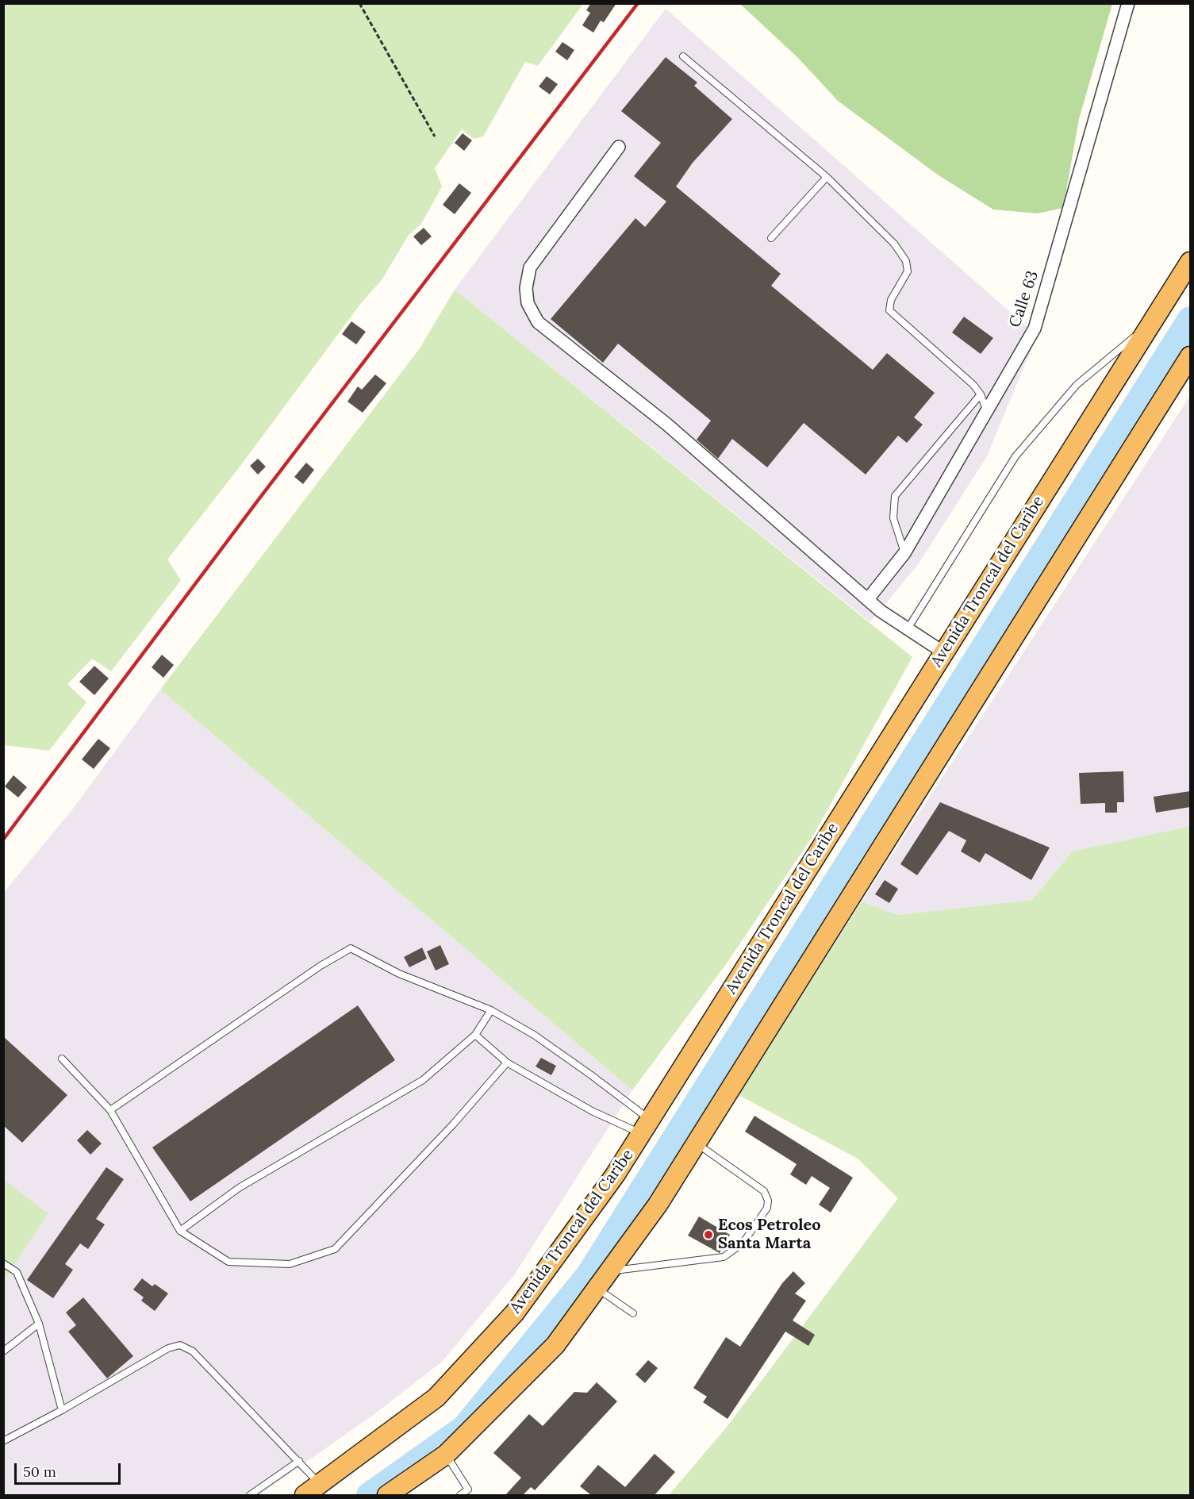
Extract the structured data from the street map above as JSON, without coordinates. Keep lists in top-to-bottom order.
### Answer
{
  "streets": {
    "highway": ["Avenida Troncal del Caribe"],
    "street": ["Calle 63"]
  },
  "places": ["Ecos Petroleo Santa Marta"],
  "scale_bar": "50 m"
}
